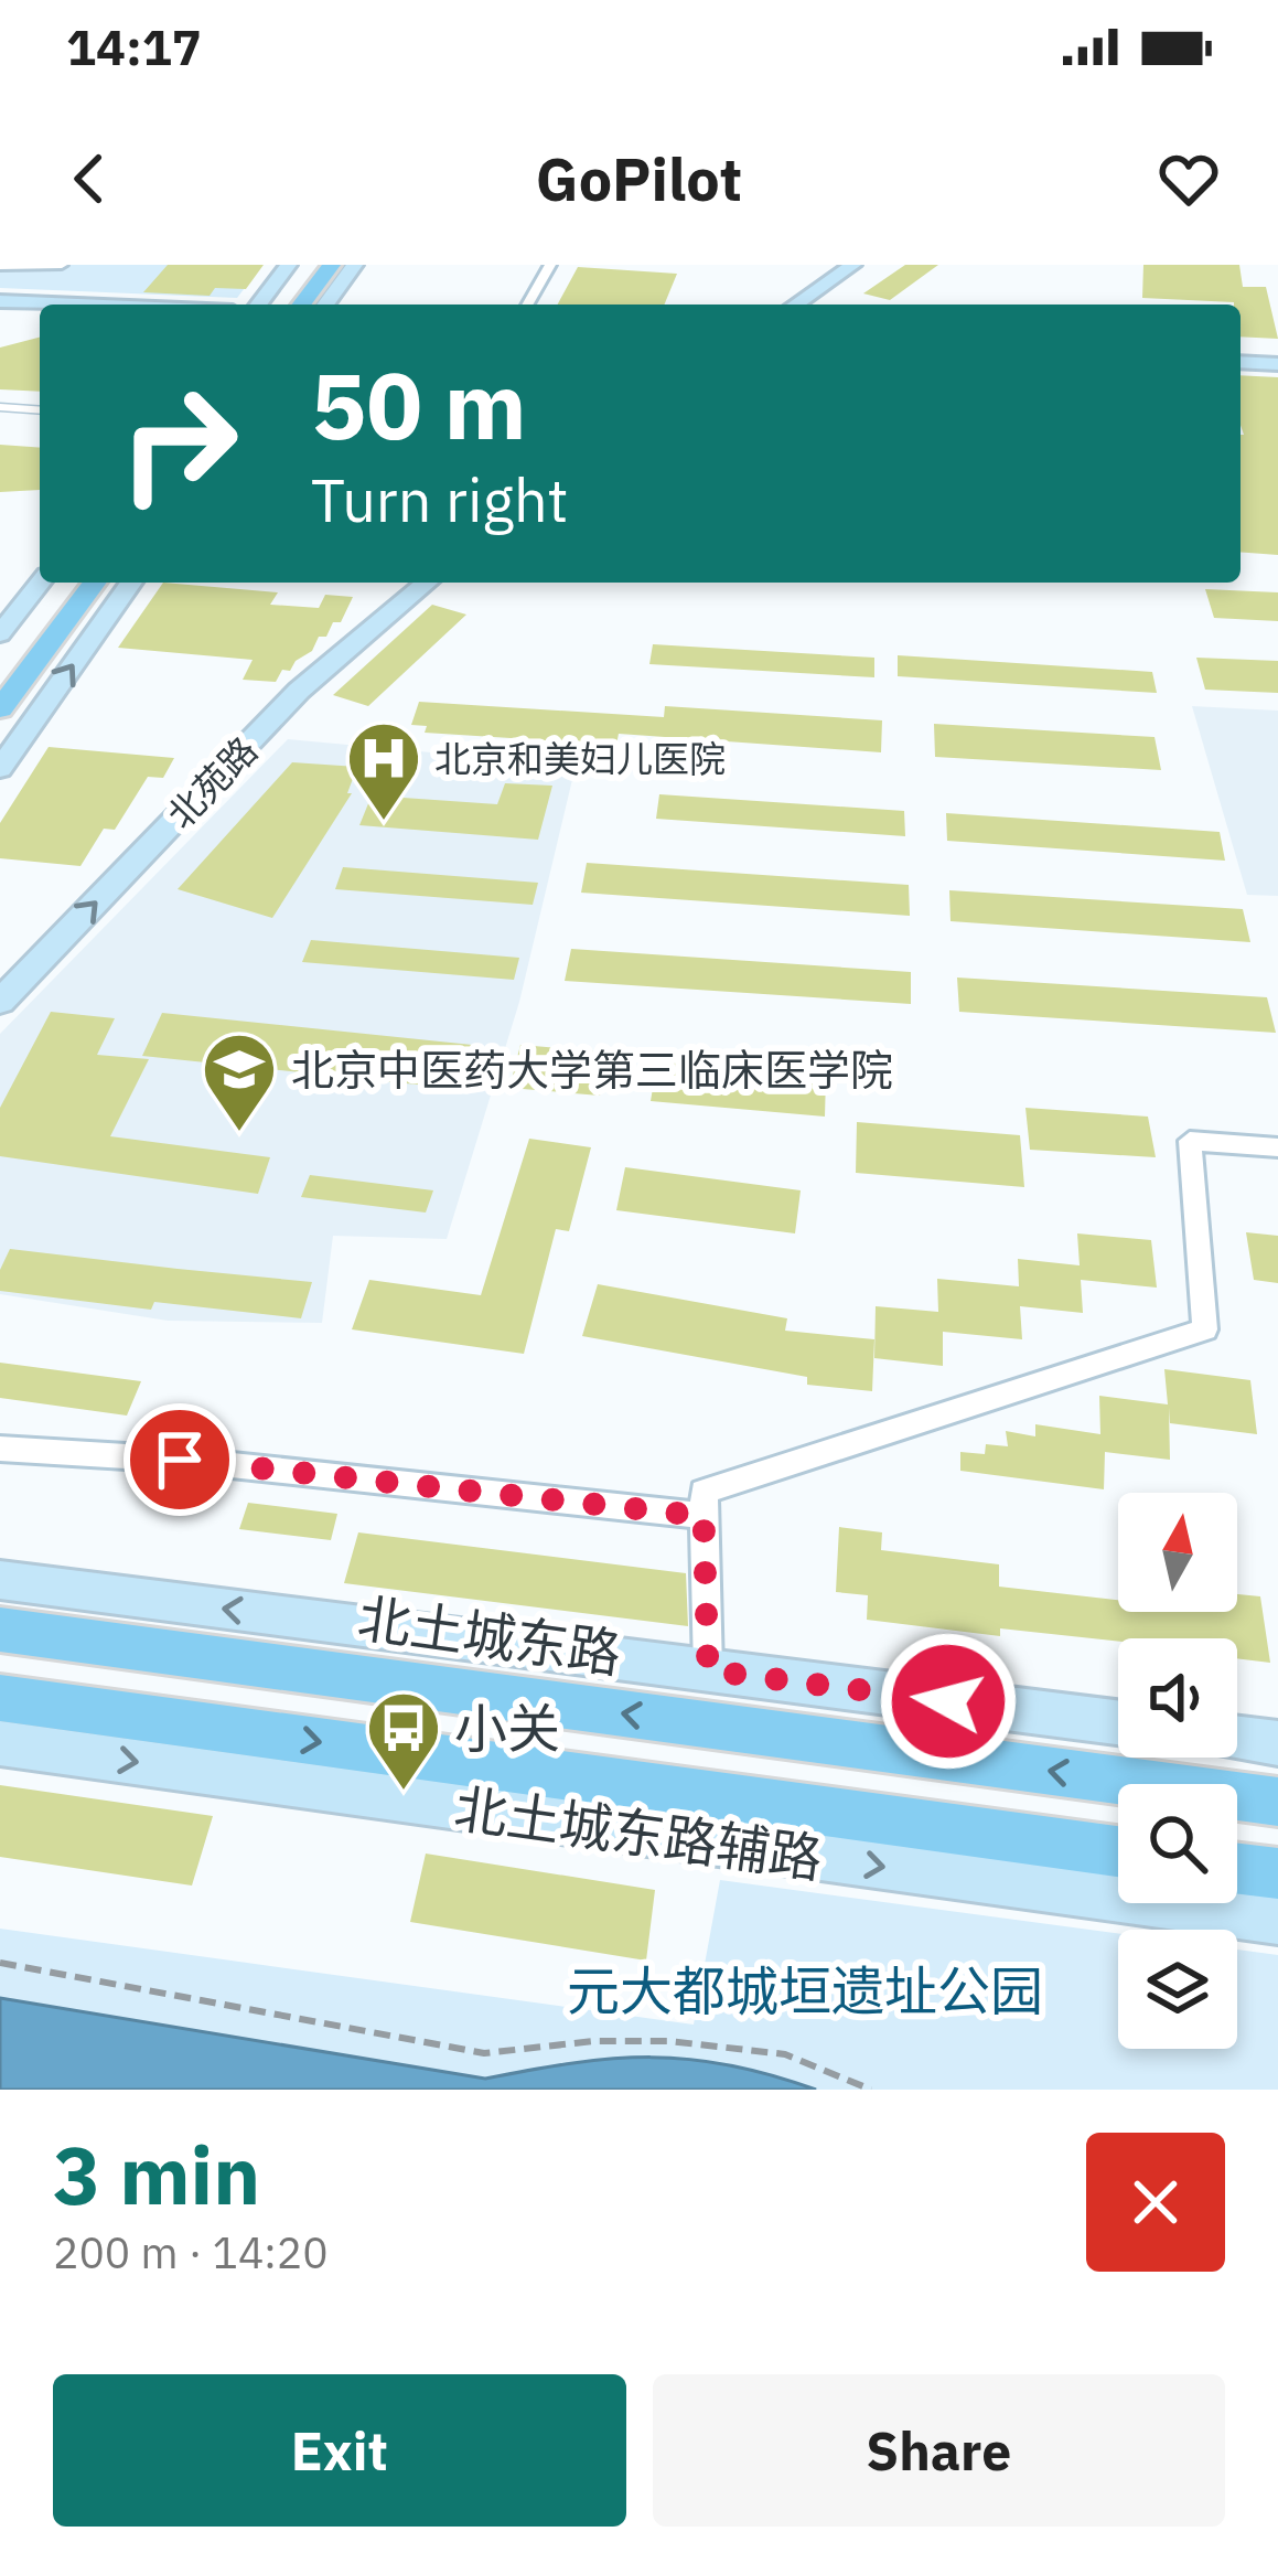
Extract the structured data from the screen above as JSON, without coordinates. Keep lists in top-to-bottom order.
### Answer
{
  "streets": {
    "main road": ["北土城东路"],
    "street": ["北苑路", "北土城东路辅路"]
  },
  "parks": ["元大都城垣遗址公园"],
  "places": {
    "hospital": ["北京和美妇儿医院"],
    "school or university": ["北京中医药大学第三临床医学院"],
    "bus stop": ["小关"]
  },
  "north": "top",
  "page": {
    "status": "14:17",
    "header": "GoPilot",
    "turn": ["50 m", "Turn right"],
    "heading": ["3 min", "200 m · 14:20"],
    "buttons": ["Exit", "Share"]
  }
}
